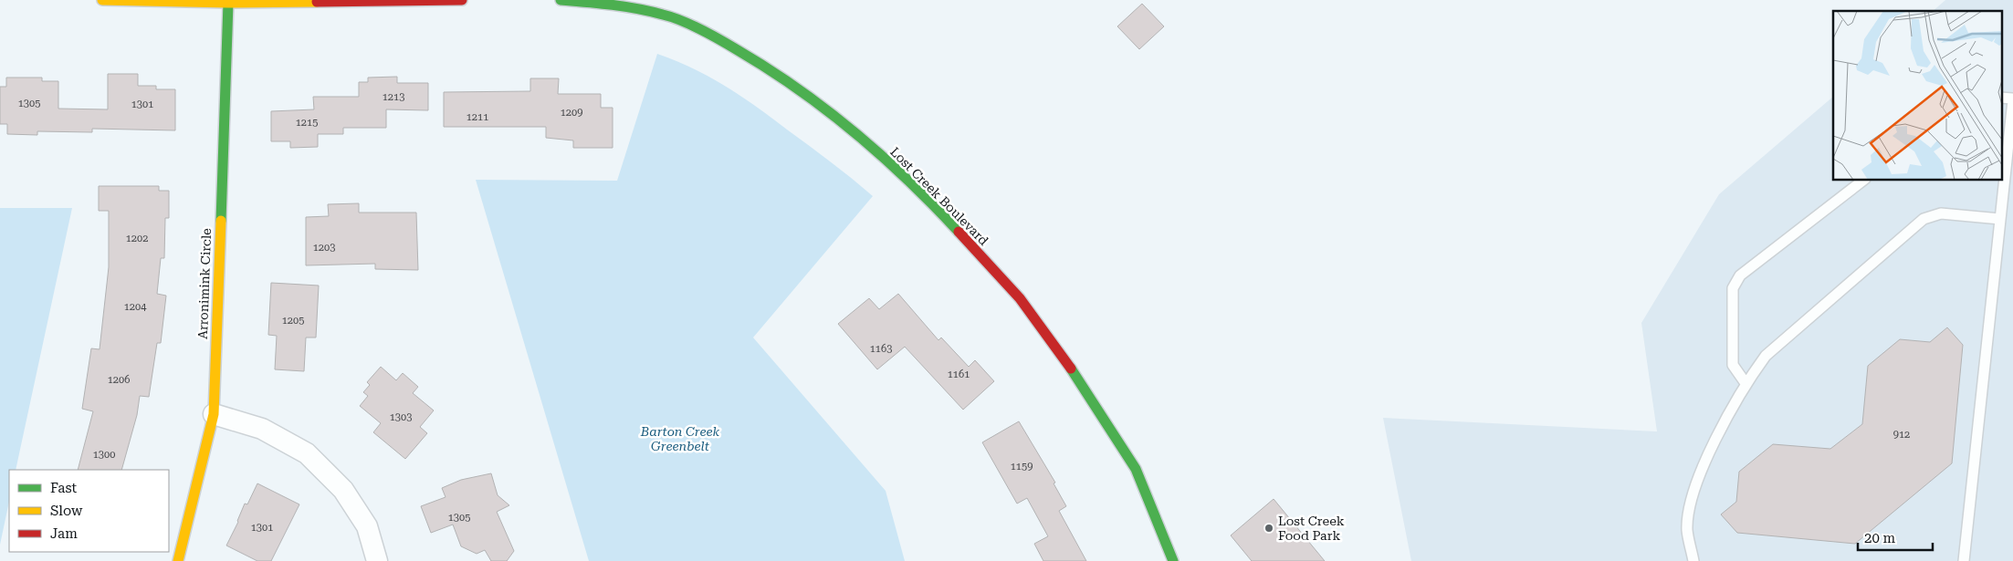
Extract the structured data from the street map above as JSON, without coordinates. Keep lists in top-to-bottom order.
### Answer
{
  "streets": {
    "street": ["Lost Creek Boulevard", "Arronimink Circle"]
  },
  "parks": ["Barton Creek Greenbelt"],
  "places": ["Lost Creek Food Park"],
  "house_numbers": [
    "1213",
    "1305",
    "1301",
    "1209",
    "1211",
    "1215",
    "1202",
    "1203",
    "1204",
    "1205",
    "1163",
    "1161",
    "1206",
    "1303",
    "912",
    "1300",
    "1159",
    "1305",
    "1301"
  ],
  "legend": ["Fast", "Slow", "Jam"],
  "scale_bar": "20 m"
}
